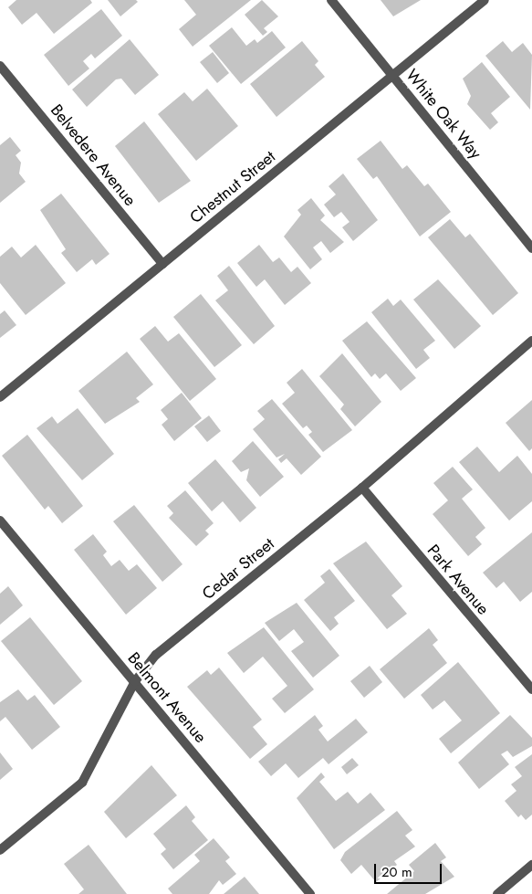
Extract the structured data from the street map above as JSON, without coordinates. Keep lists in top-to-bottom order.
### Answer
{
  "streets": {
    "street": [
      "White Oak Way",
      "Belvedere Avenue",
      "Chestnut Street",
      "Cedar Street",
      "Park Avenue",
      "Belmont Avenue"
    ]
  },
  "crossings": [
    ["White Oak Way", "Chestnut Street"],
    ["Belvedere Avenue", "Chestnut Street"],
    ["Cedar Street", "Park Avenue"],
    ["Cedar Street", "Belmont Avenue"]
  ],
  "scale_bar": "20 m"
}
